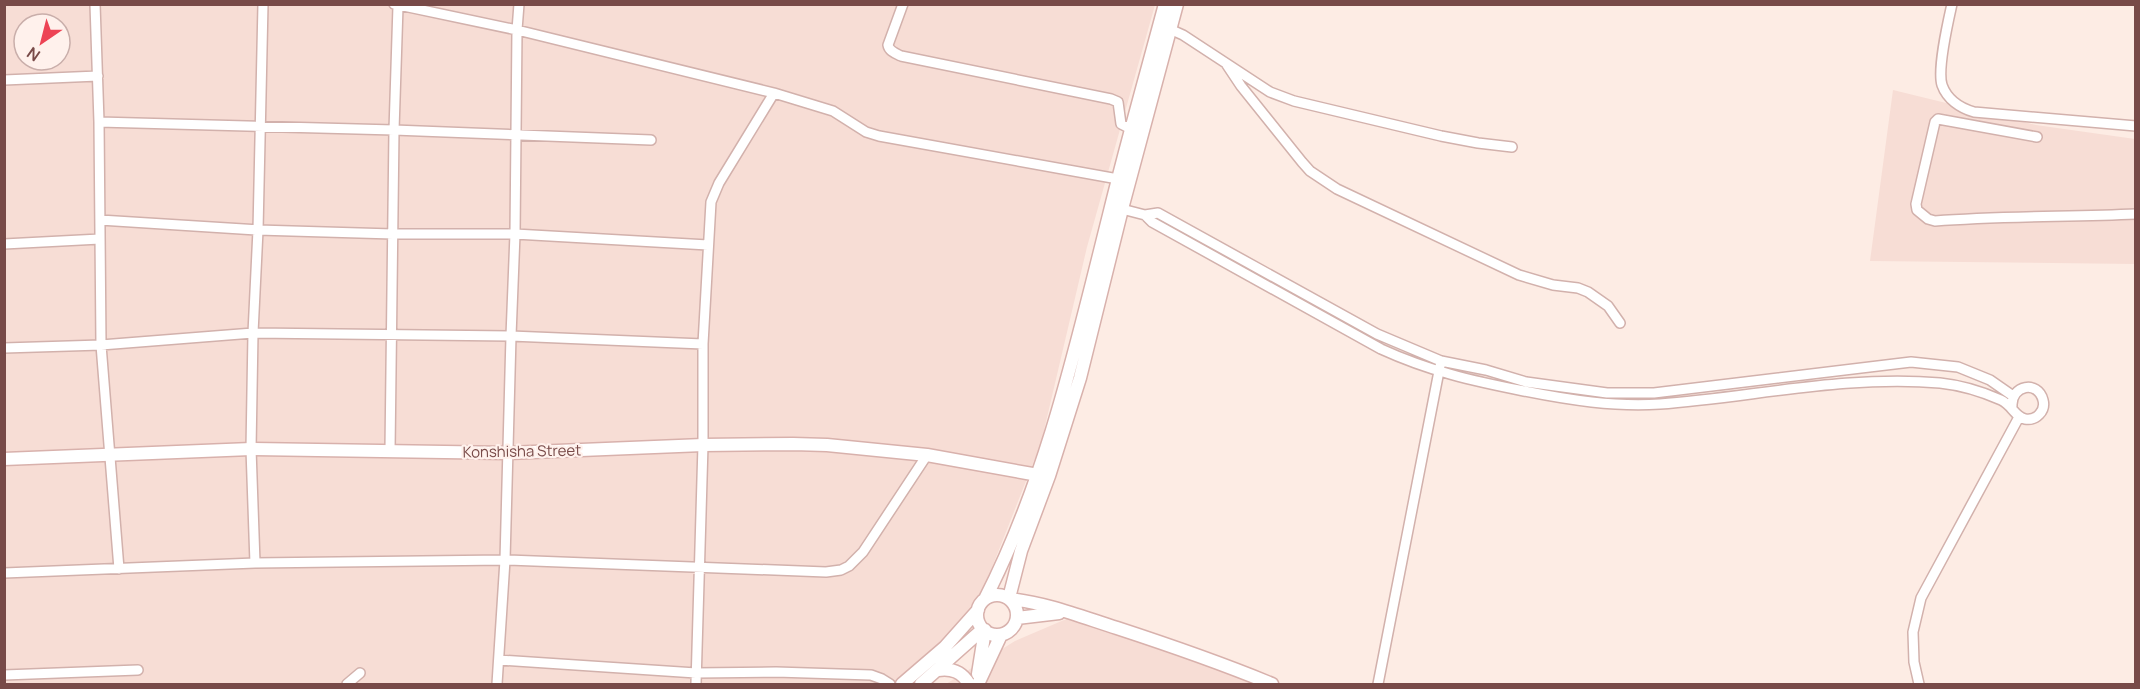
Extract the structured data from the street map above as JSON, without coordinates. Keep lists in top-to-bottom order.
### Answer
{
  "streets": {
    "main road": ["Konshisha Street"]
  },
  "north": "bottom left"
}
